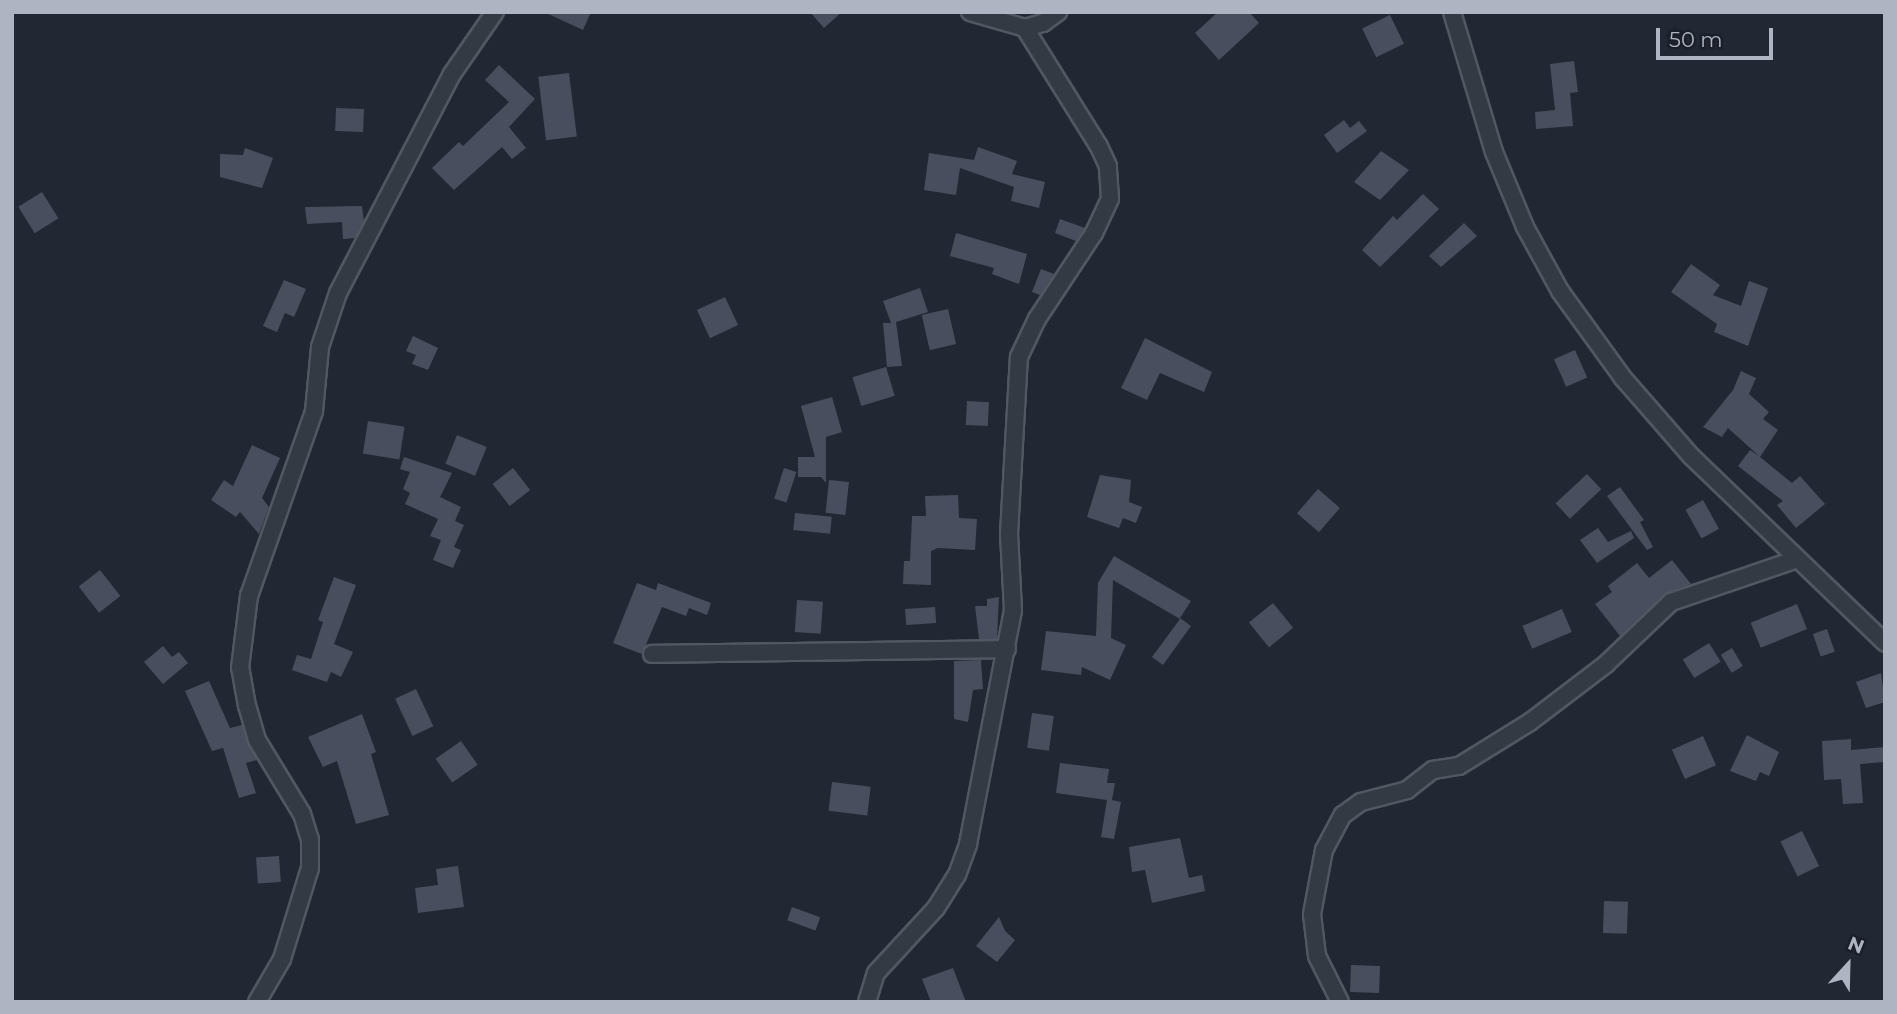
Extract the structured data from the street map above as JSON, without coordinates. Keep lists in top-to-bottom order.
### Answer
{
  "scale_bar": "50 m",
  "north": "top"
}
